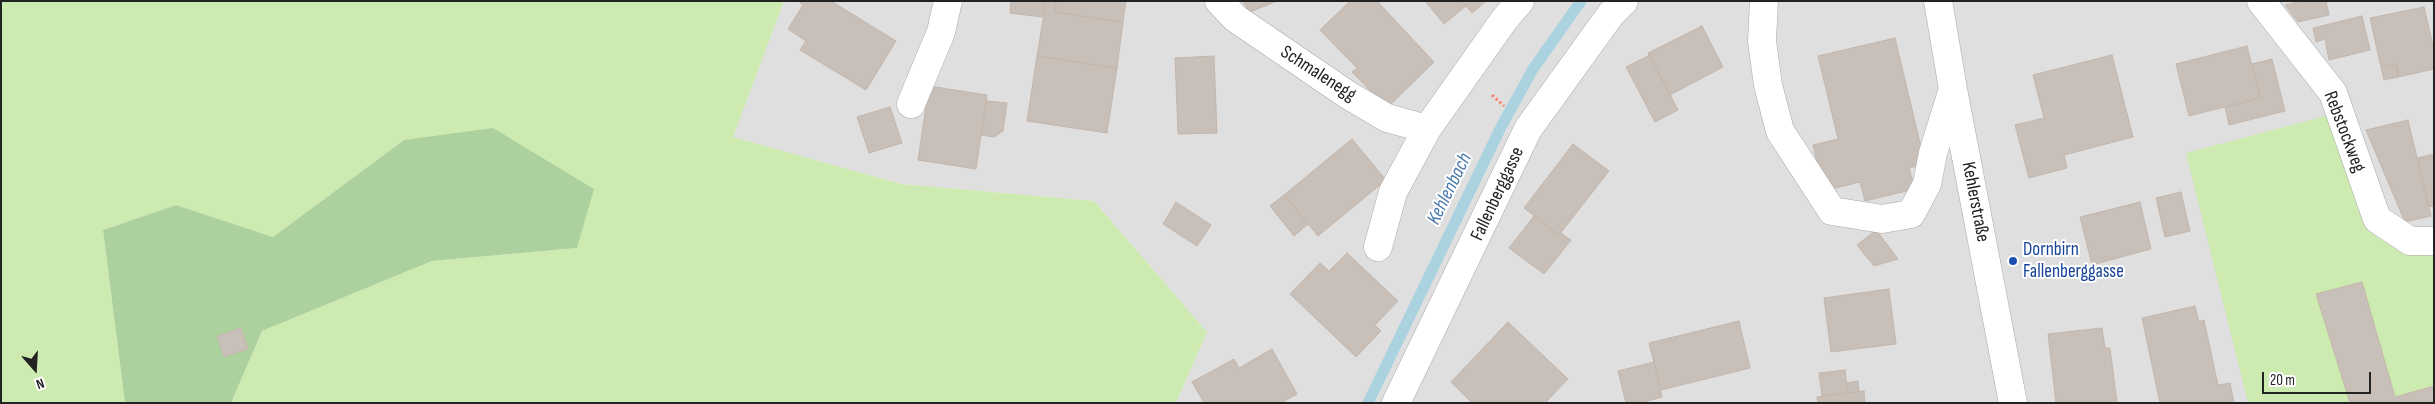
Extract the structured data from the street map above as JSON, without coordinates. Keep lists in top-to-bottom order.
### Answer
{
  "streets": {
    "street": [
      "Schmalenegg",
      "Rebstockweg",
      "Fallenberggasse",
      "Kehlerstraße"
    ]
  },
  "water": ["Kehlenbach"],
  "places": ["Dornbirn Fallenberggasse"],
  "scale_bar": "20 m",
  "north": "bottom"
}
